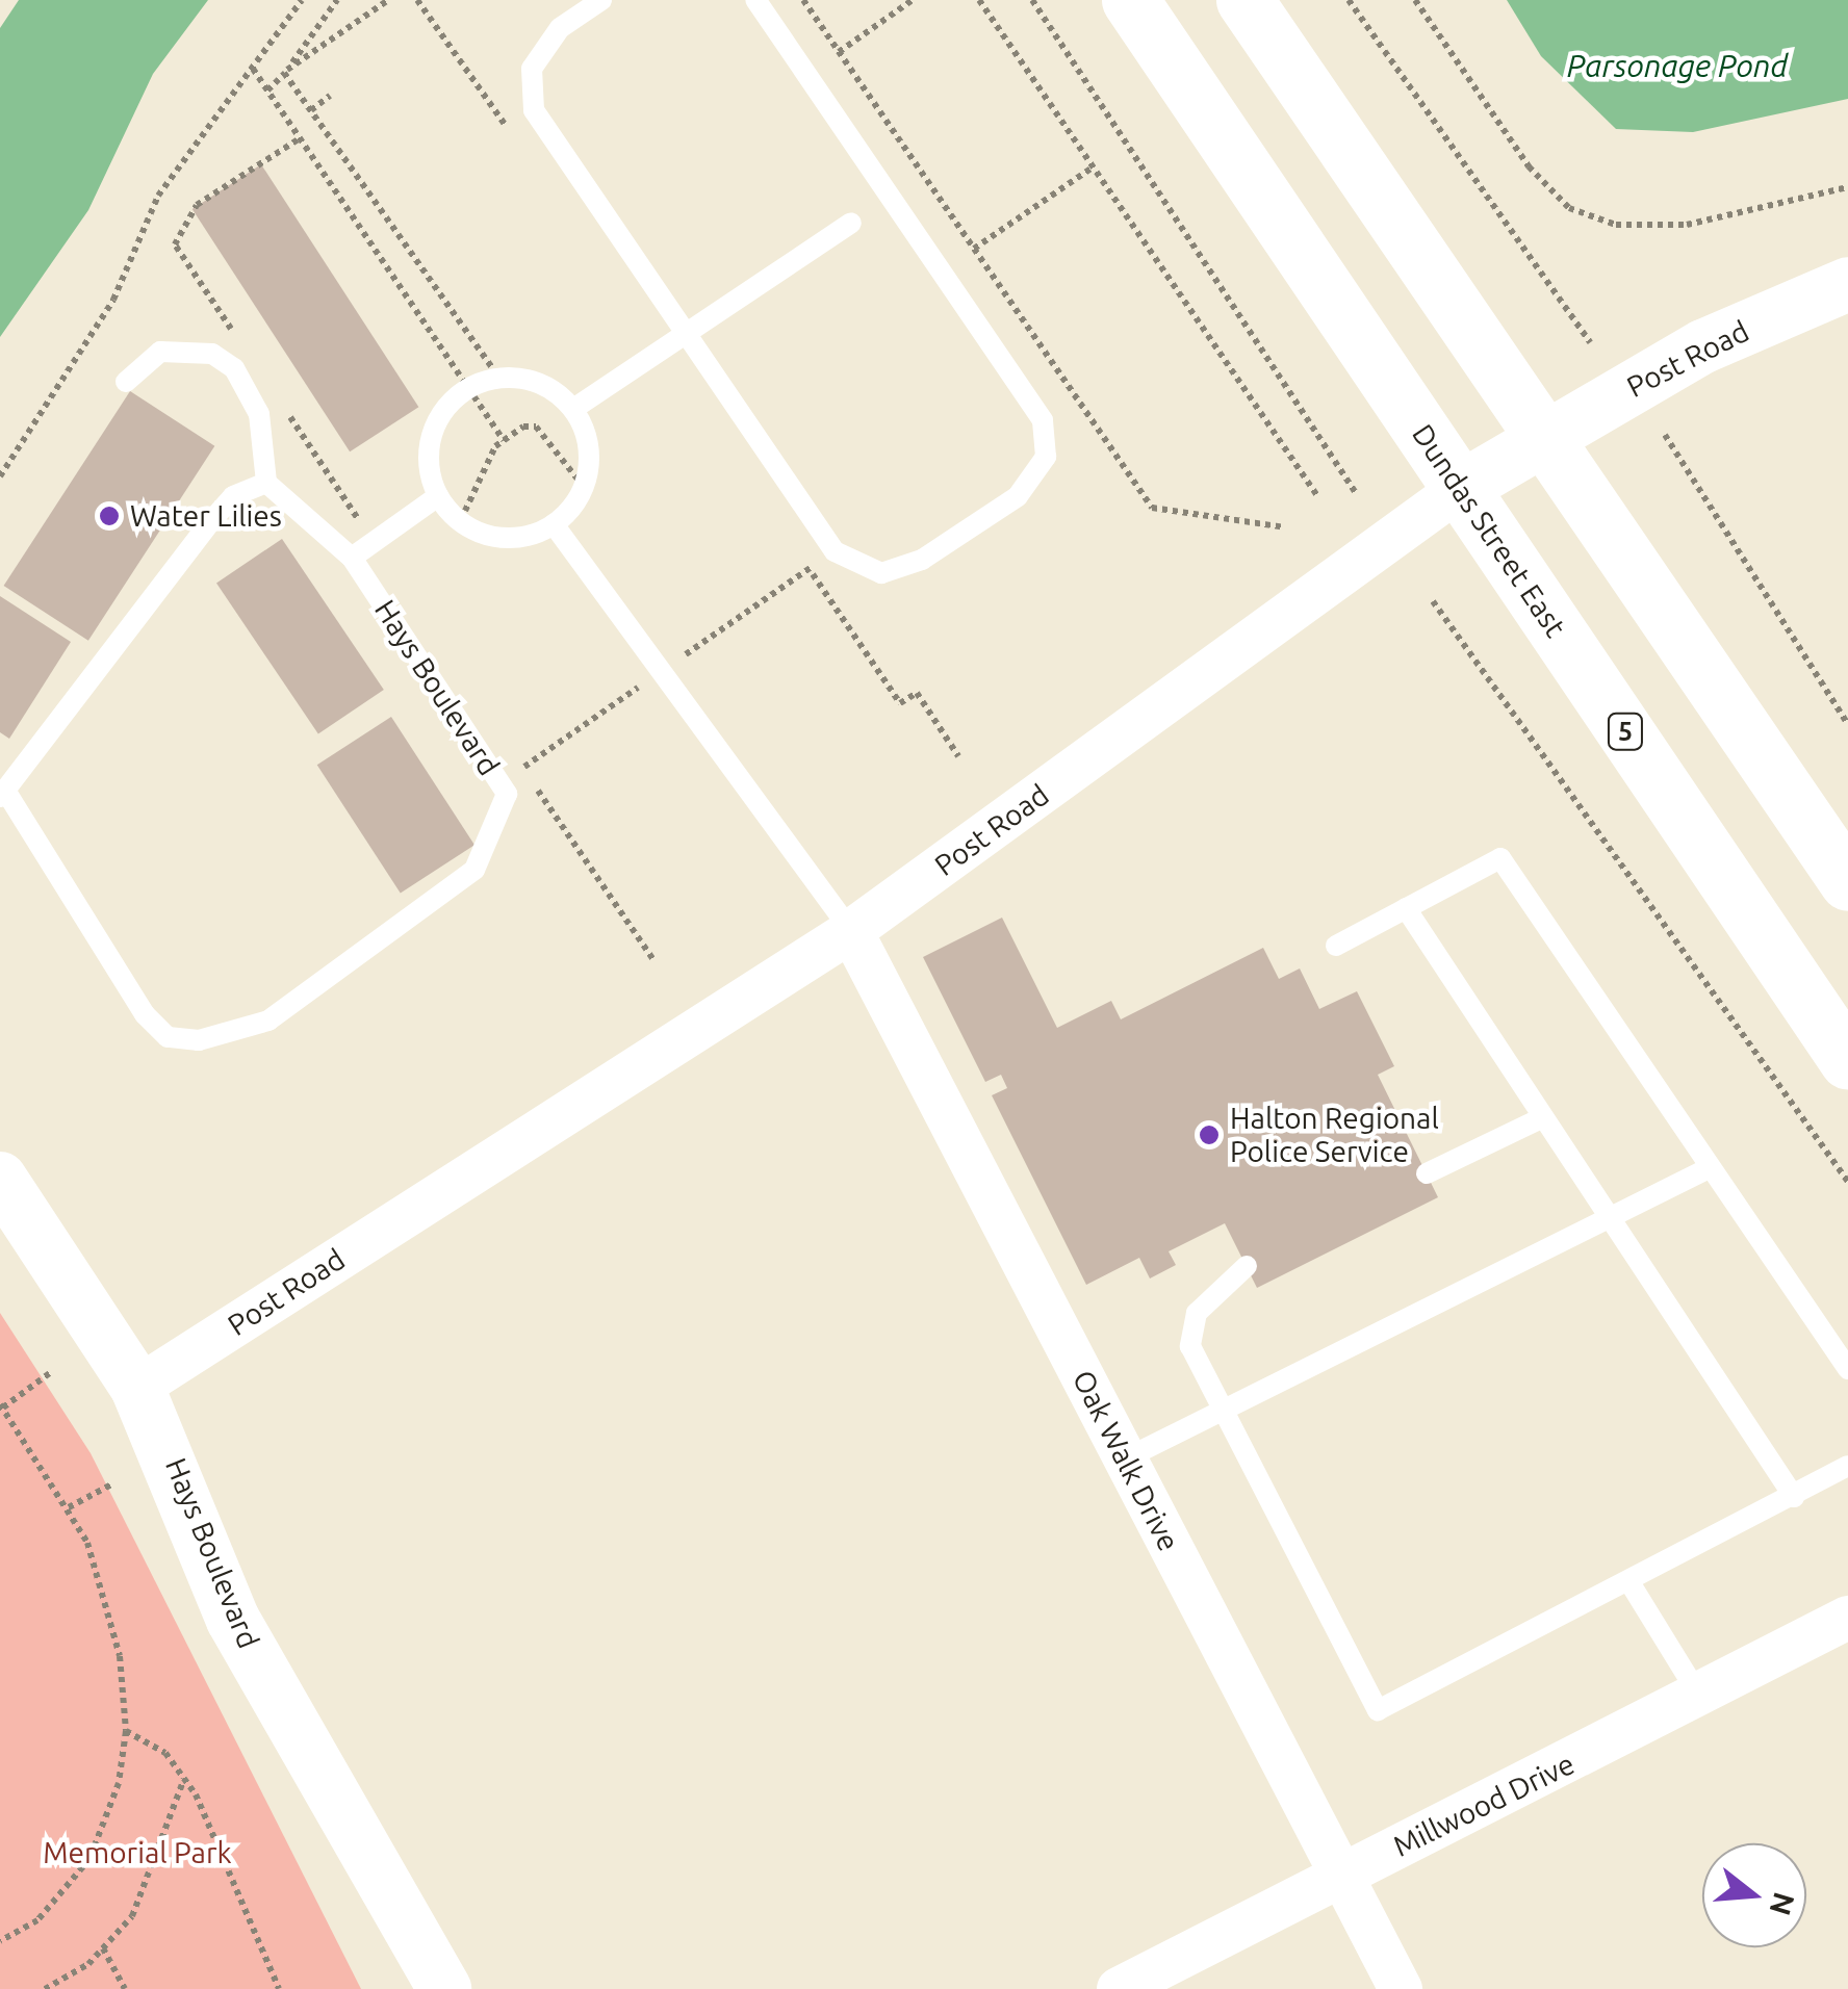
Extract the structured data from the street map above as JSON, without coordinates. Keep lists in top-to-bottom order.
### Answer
{
  "streets": {
    "main road": ["Dundas Street East", "5"],
    "street": [
      "Post Road",
      "Hays Boulevard",
      "Oak Walk Drive",
      "Millwood Drive"
    ]
  },
  "crossings": [
    ["Post Road", "Dundas Street East"],
    ["Post Road", "Hays Boulevard"],
    ["Post Road", "Oak Walk Drive"],
    ["Oak Walk Drive", "Millwood Drive"]
  ],
  "water": ["Parsonage Pond"],
  "parks": ["Memorial Park"],
  "places": ["Water Lilies", "Halton Regional Police Service"],
  "north": "right"
}
